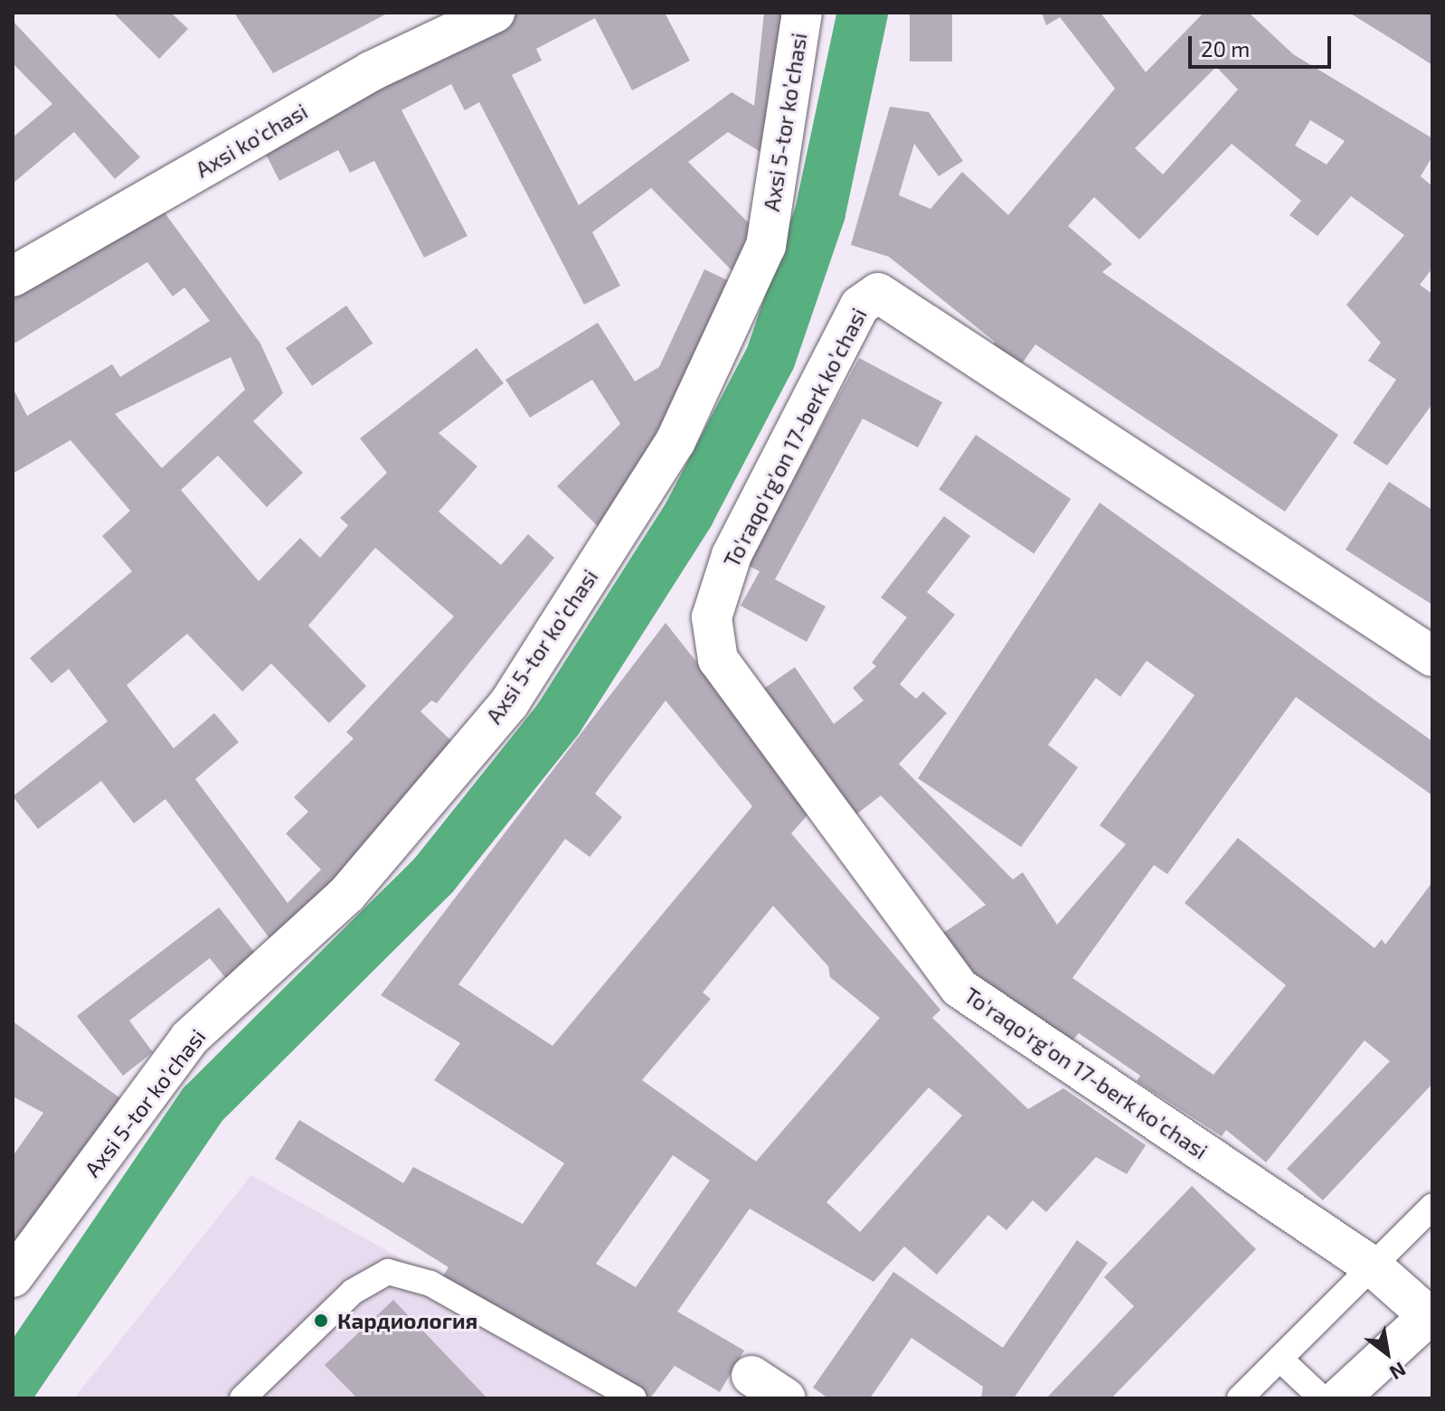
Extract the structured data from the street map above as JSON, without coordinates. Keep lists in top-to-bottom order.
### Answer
{
  "streets": {
    "street": ["Аxsi 5-tor koʼchasi", "Axsi ko'chasi", "To'raqo'rg'on 17-berk koʼchasi"]
  },
  "places": ["Кардиология"],
  "scale_bar": "20 m",
  "north": "bottom right"
}
